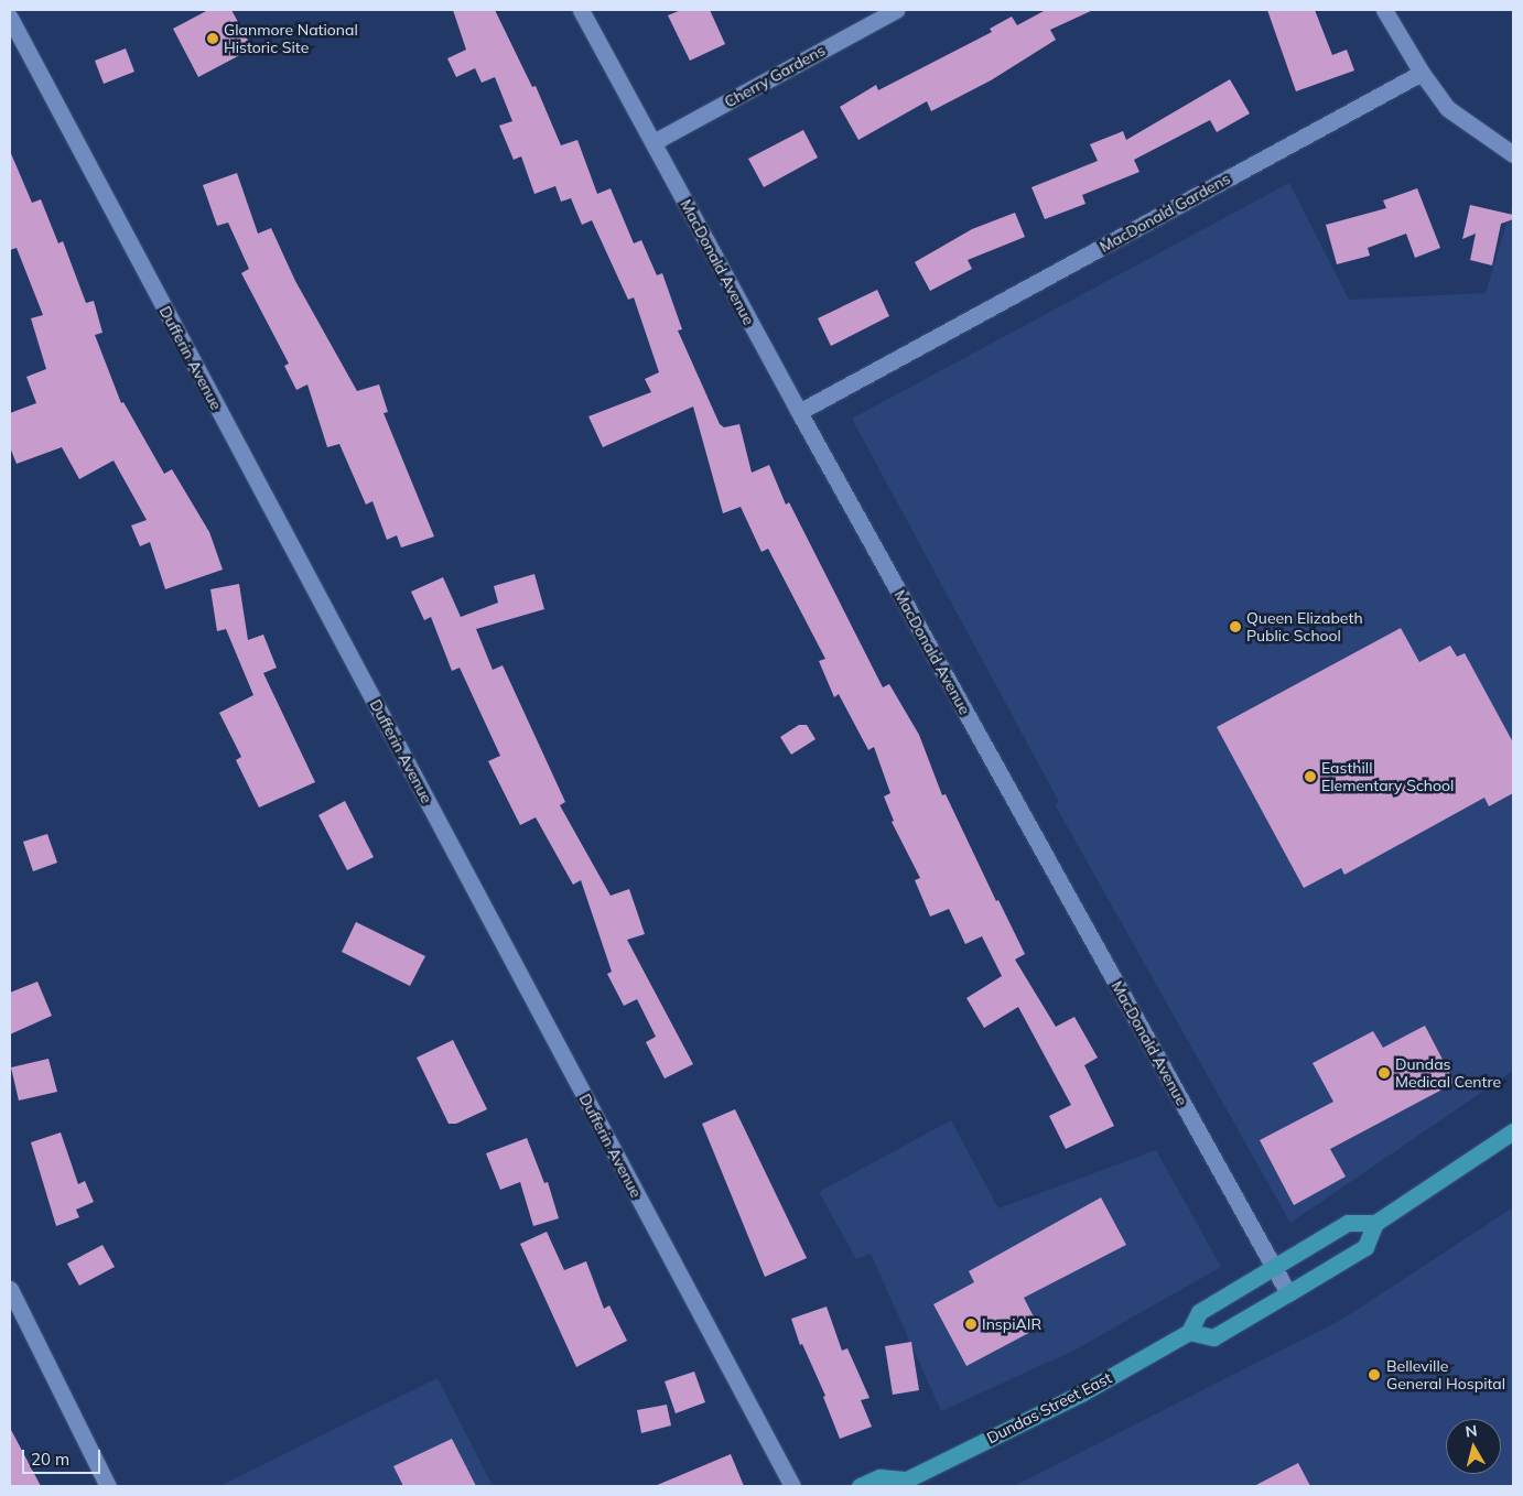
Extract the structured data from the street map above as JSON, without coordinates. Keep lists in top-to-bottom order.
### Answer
{
  "streets": {
    "main road": ["Dundas Street East"],
    "street": [
      "Cherry Gardens",
      "MacDonald Gardens",
      "MacDonald Avenue",
      "Dufferin Avenue"
    ]
  },
  "crossings": [
    ["Cherry Gardens", "MacDonald Avenue"],
    ["MacDonald Gardens", "MacDonald Avenue"],
    ["MacDonald Avenue", "Dundas Street East"]
  ],
  "places": [
    "Glanmore National Historic Site",
    "Queen Elizabeth Public School",
    "Easthill Elementary School",
    "Dundas Medical Centre",
    "InspiAIR",
    "Belleville General Hospital"
  ],
  "scale_bar": "20 m",
  "north": "top"
}
